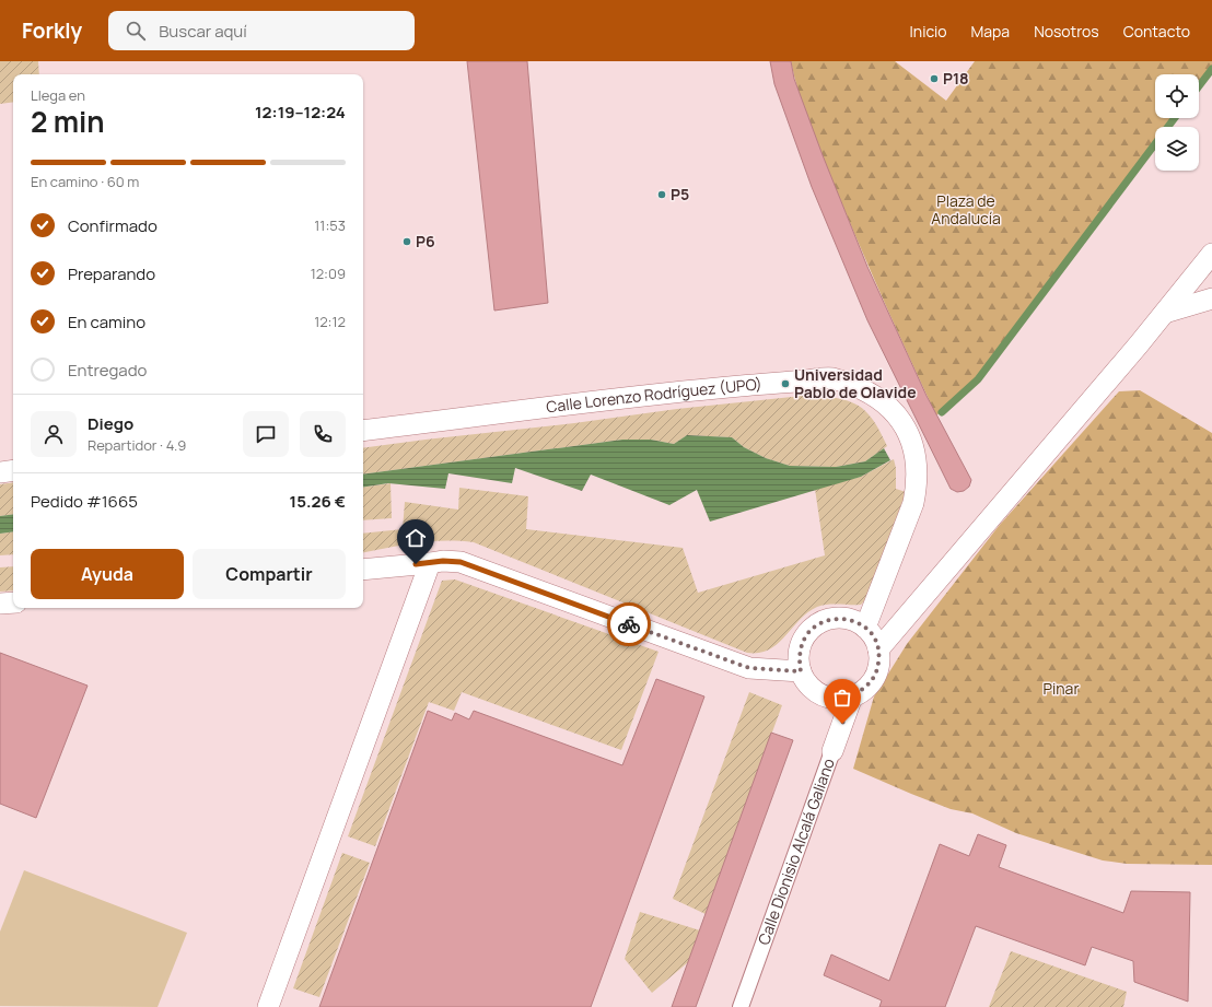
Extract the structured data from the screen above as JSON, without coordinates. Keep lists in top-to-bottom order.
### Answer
{
  "streets": {
    "street": ["Calle Lorenzo Rodríguez (UPO)", "Calle Dionisio Alcalá Galiano"]
  },
  "crossings": [
    ["Calle Lorenzo Rodríguez (UPO)", "Calle Dionisio Alcalá Galiano"]
  ],
  "parks": ["Plaza de Andalucía", "Pinar"],
  "places": [
    "P18",
    "P5",
    "P6",
    "Universidad Pablo de Olavide"
  ],
  "page": {
    "header": "Forkly",
    "search": "Buscar aquí",
    "nav": [
      "Inicio",
      "Mapa",
      "Nosotros",
      "Contacto"
    ],
    "heading": ["2 min", "Llega en", "12:19–12:24"],
    "panel": [
      "Diego",
      "Repartidor · 4.9",
      "Pedido #1665",
      "15.26 €"
    ],
    "bar": "En camino · 60 m",
    "list": [
      ["Confirmado", "11:53"],
      ["Preparando", "12:09"],
      ["En camino", "12:12"],
      "Entregado"
    ],
    "buttons": ["Ayuda", "Compartir"]
  }
}
